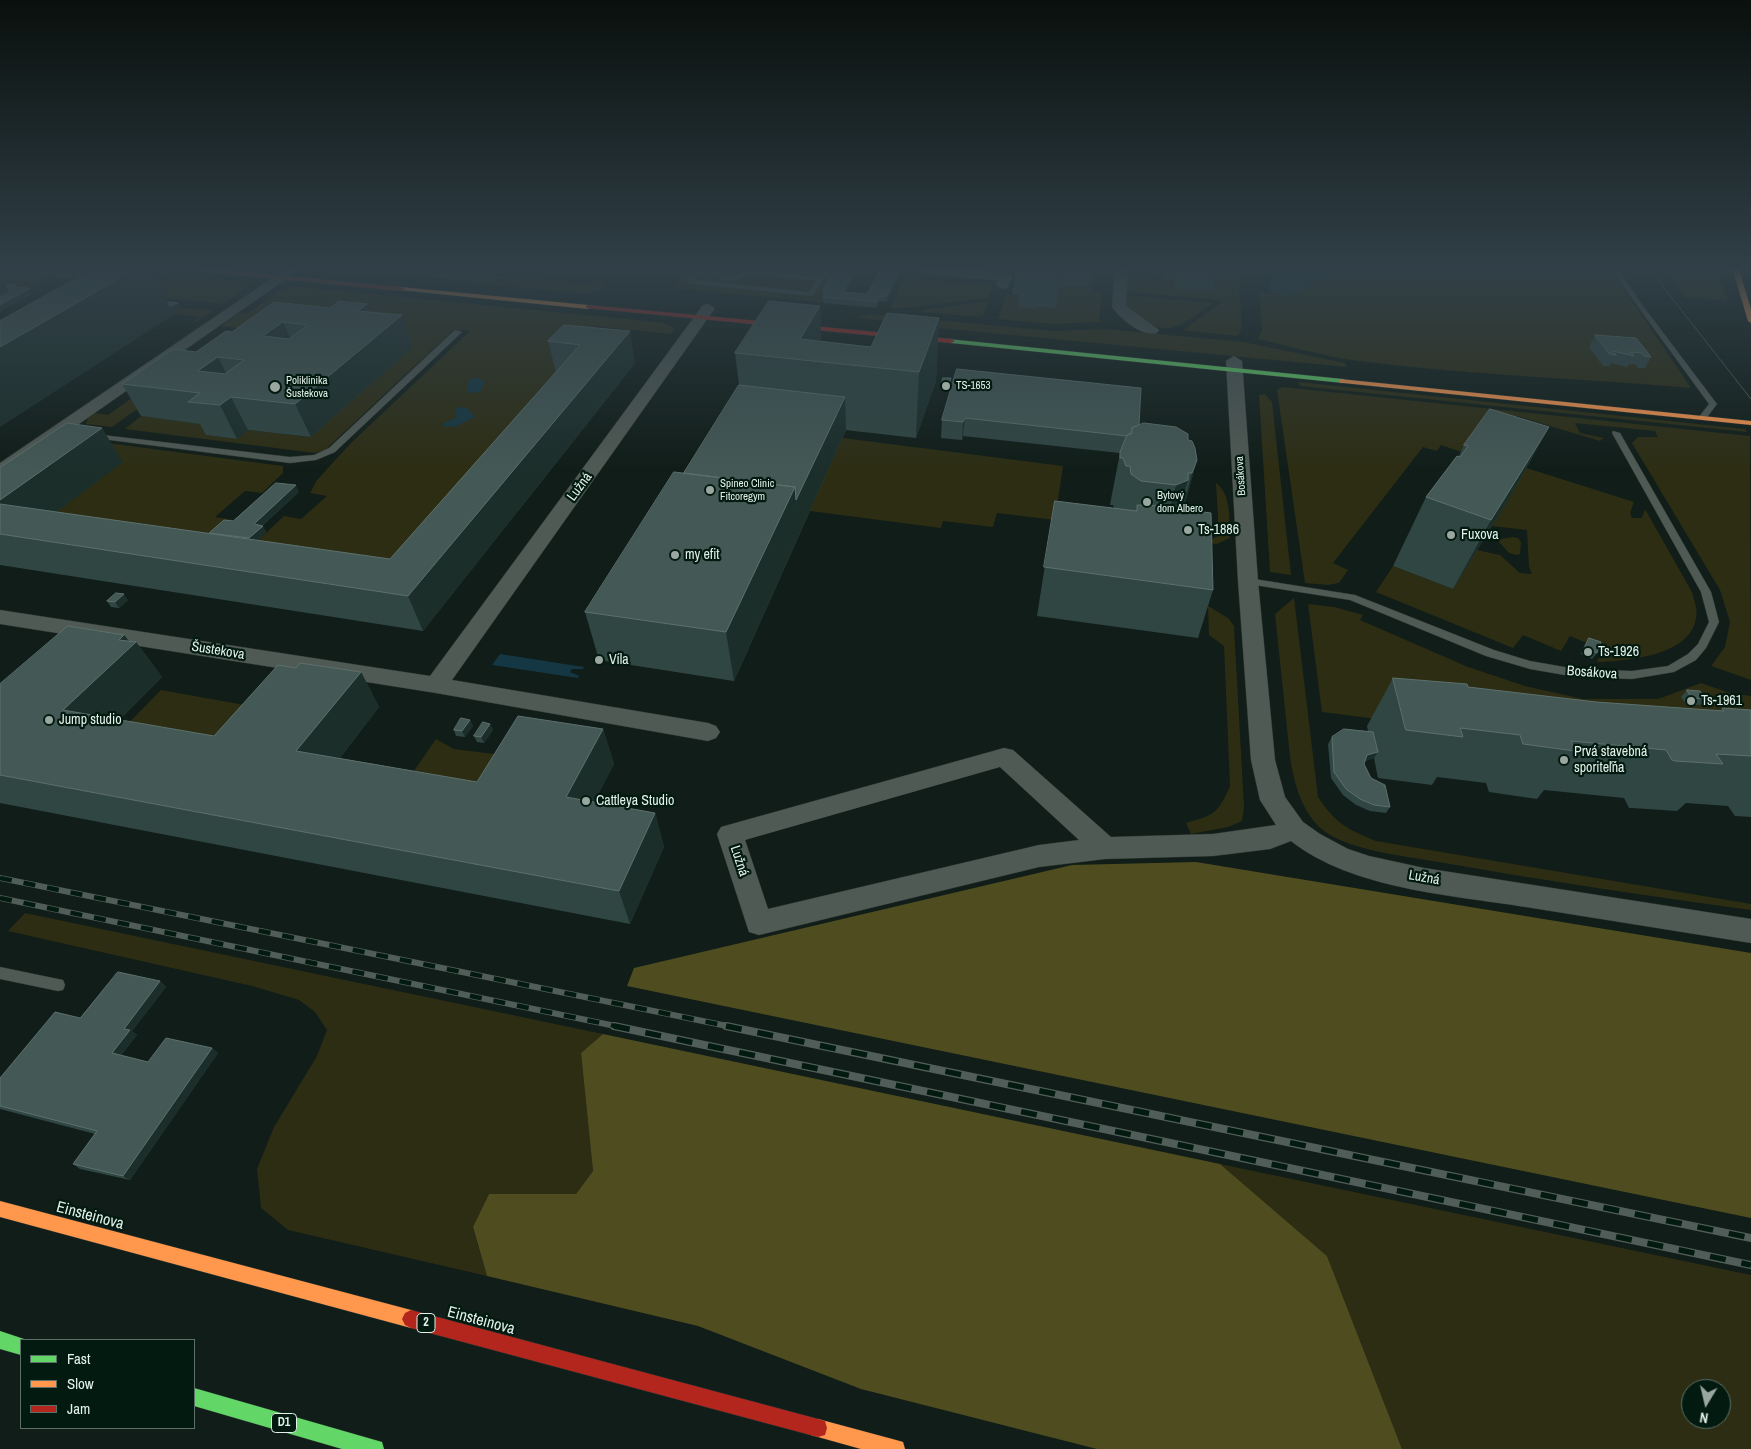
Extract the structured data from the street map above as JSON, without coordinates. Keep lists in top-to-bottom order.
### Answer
{
  "streets": {
    "main road": ["Einsteinova", "2", "D1"],
    "street": ["Bosákova", "Lužná", "Šustekova"]
  },
  "crossings": [
    ["Bosákova", "Lužná"],
    ["Lužná", "Šustekova"]
  ],
  "places": [
    "TS-1653",
    "Poliklinika Šustekova",
    "Spineo Clinic Fitcoregym",
    "Bytový dom Albero",
    "Ts-1886",
    "Fuxova",
    "my efit",
    "Ts-1926",
    "Víla",
    "Ts-1961",
    "Jump studio",
    "Prvá stavebná sporiteľňa",
    "Cattleya Studio"
  ],
  "legend": ["Fast", "Slow", "Jam"],
  "north": "bottom"
}
